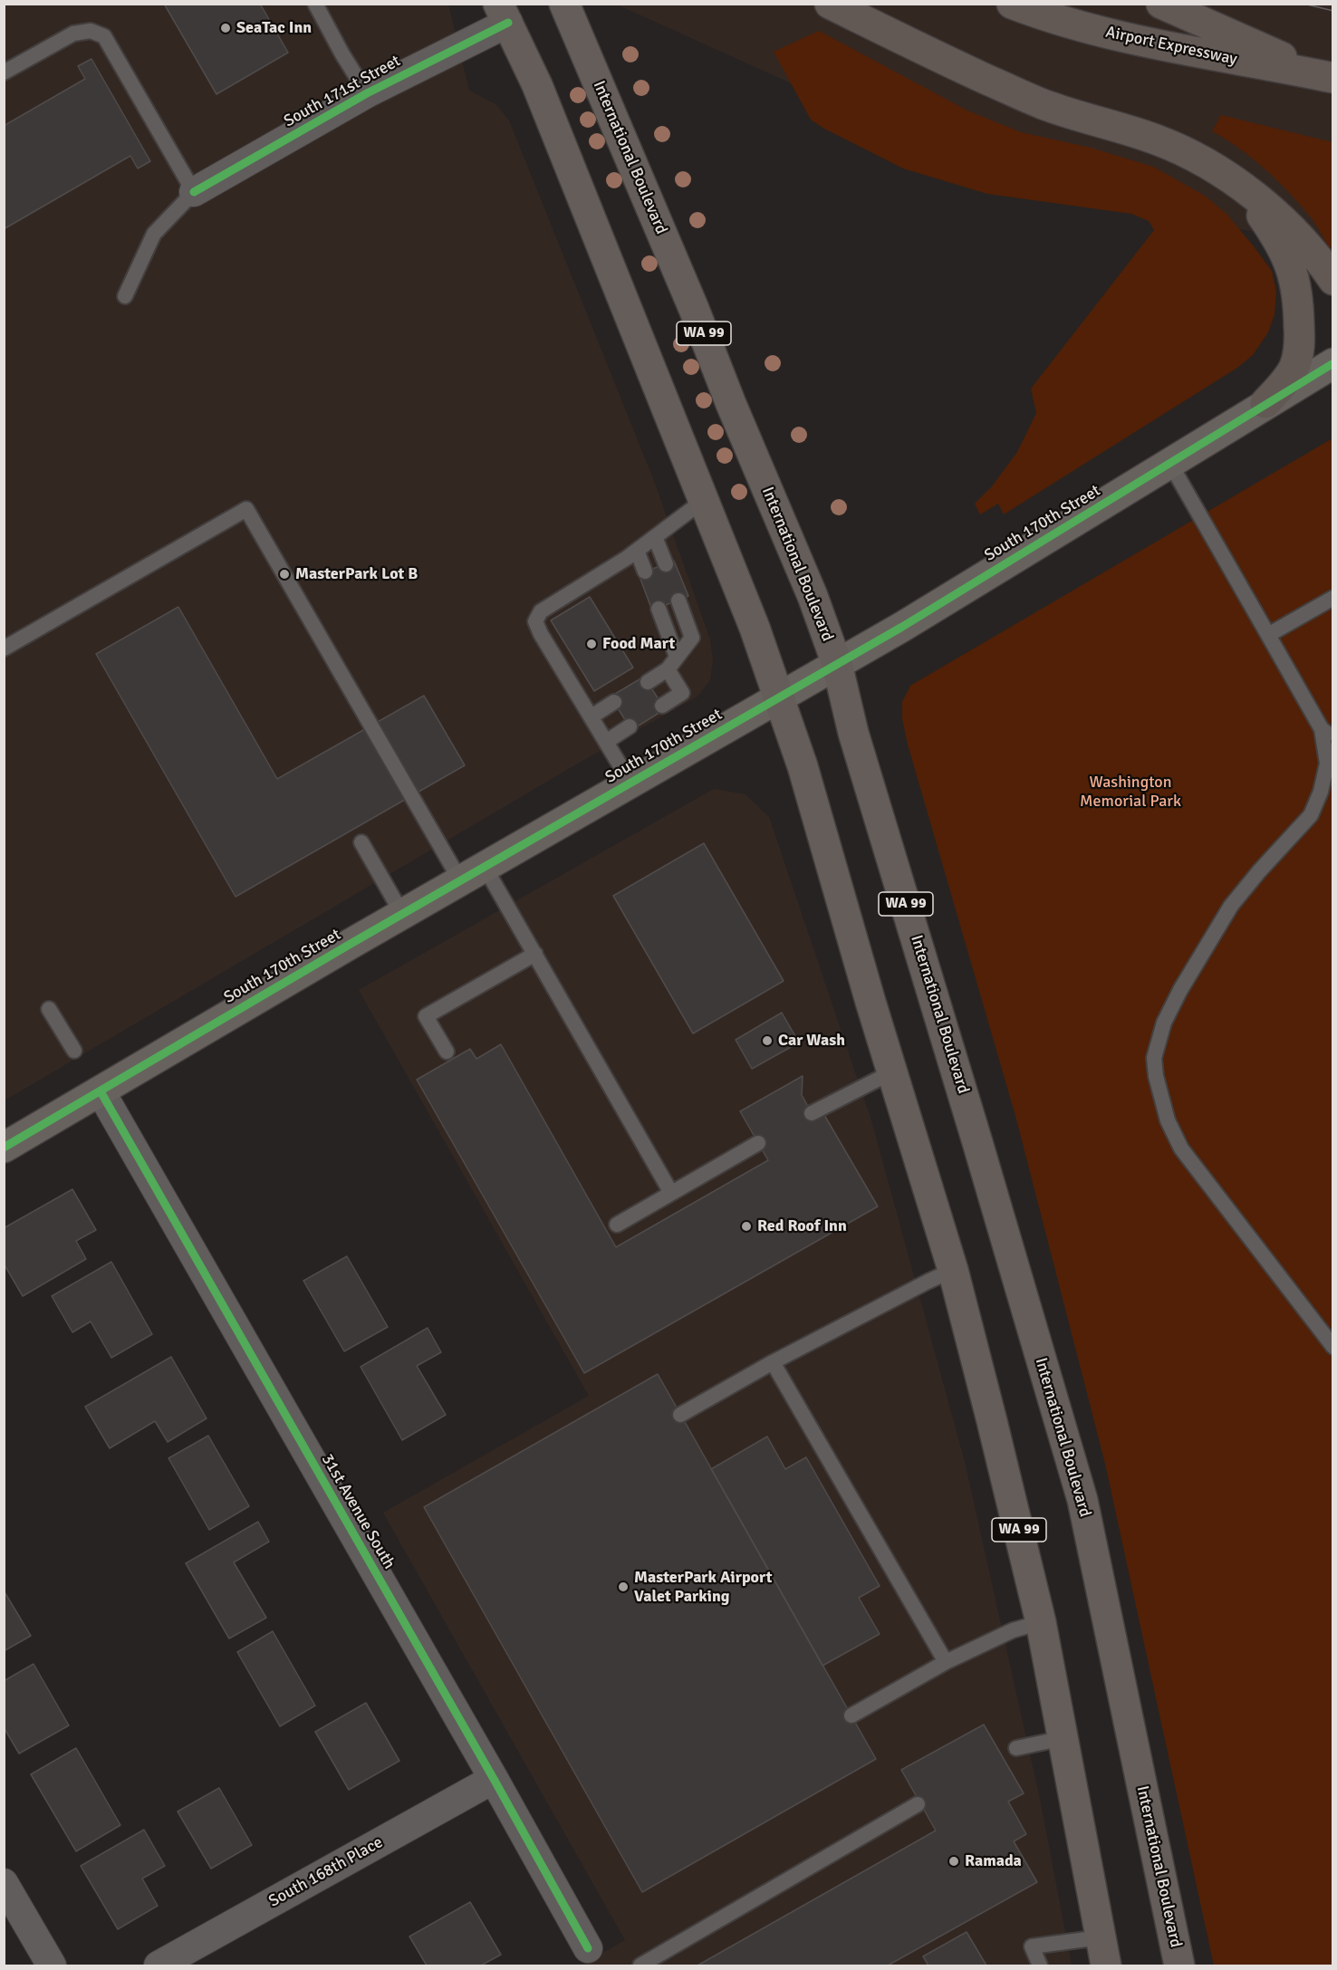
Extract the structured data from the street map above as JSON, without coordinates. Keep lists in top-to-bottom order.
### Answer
{
  "streets": {
    "highway": ["Airport Expressway"],
    "main road": ["International Boulevard", "WA 99"],
    "street": [
      "South 171st Street",
      "South 170th Street",
      "31st Avenue South",
      "South 168th Place"
    ]
  },
  "crossings": [
    ["South 171st Street", "WA 99"],
    ["International Boulevard", "South 170th Street"],
    ["WA 99", "South 170th Street"],
    ["South 170th Street", "31st Avenue South"],
    ["31st Avenue South", "South 168th Place"]
  ],
  "parks": ["Washington Memorial Park"],
  "places": [
    "SeaTac Inn",
    "MasterPark Lot B",
    "Food Mart",
    "Car Wash",
    "Red Roof Inn",
    "MasterPark Airport Valet Parking",
    "Ramada"
  ]
}
